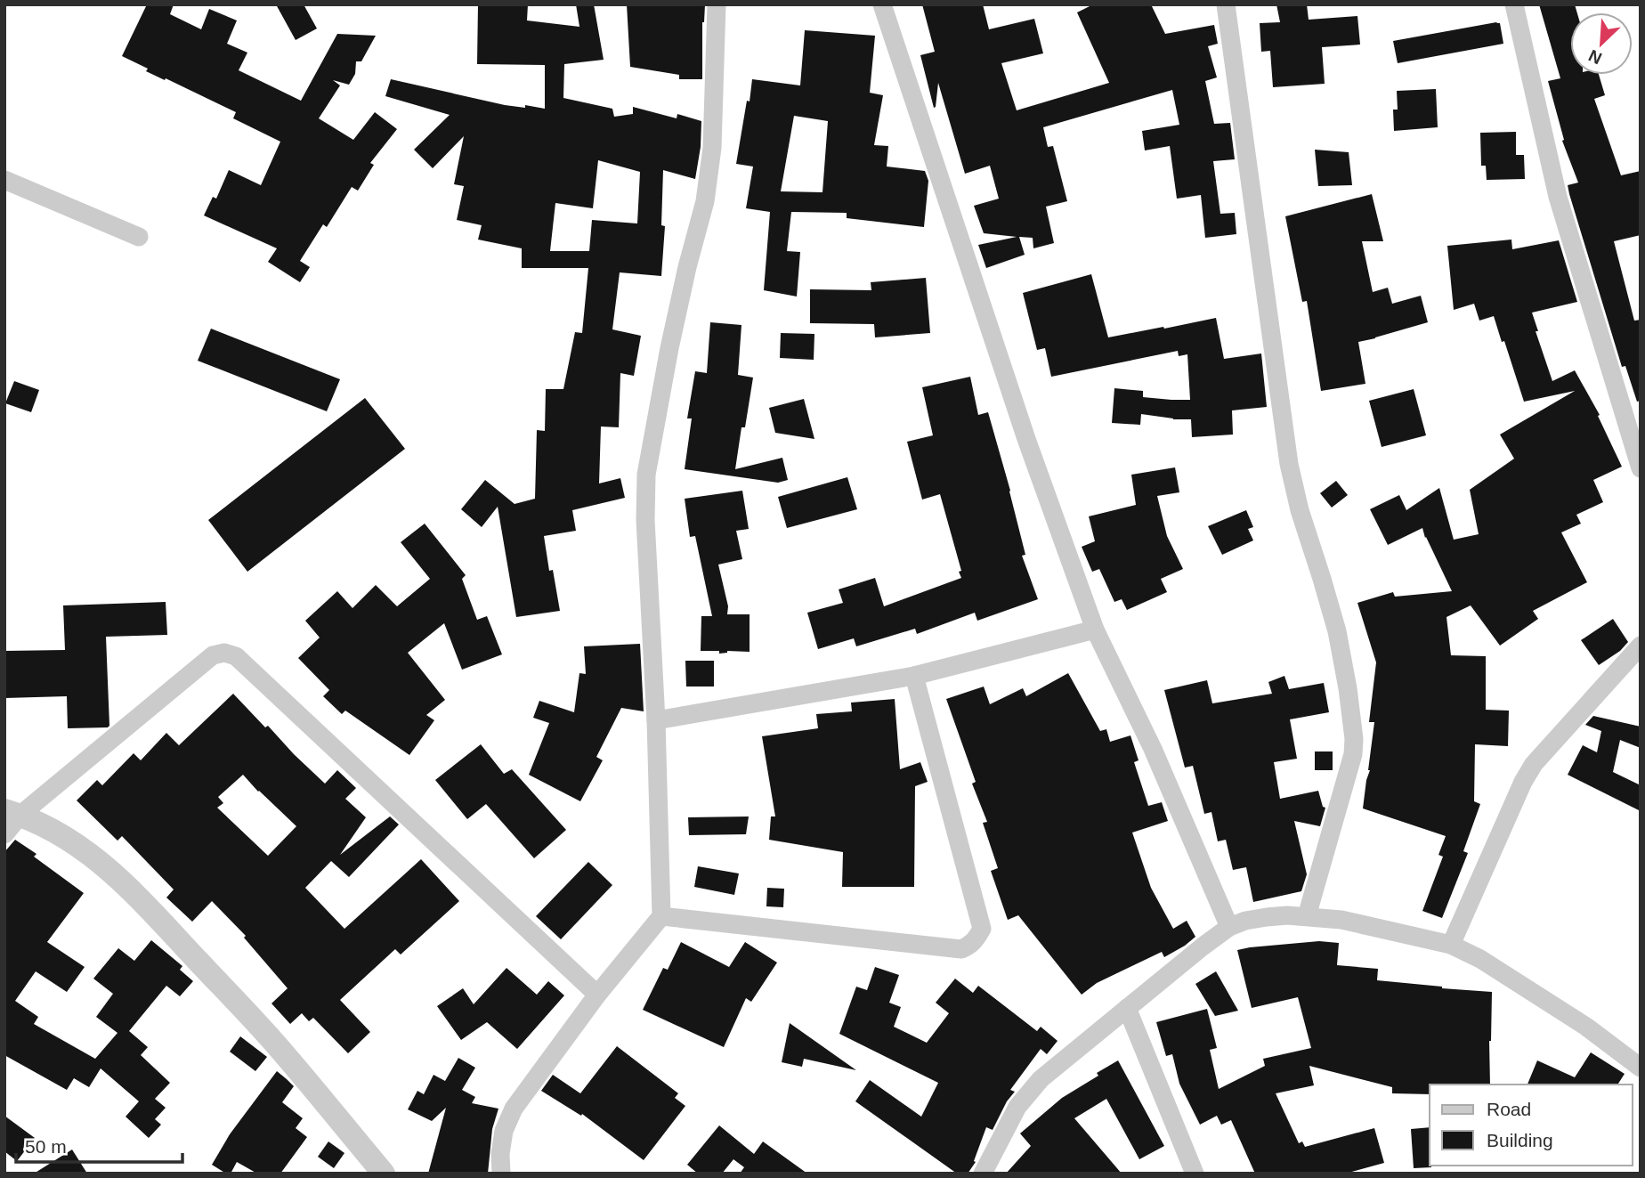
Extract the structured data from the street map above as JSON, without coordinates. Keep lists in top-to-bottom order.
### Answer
{
  "legend": ["Road", "Building"],
  "scale_bar": "50 m",
  "north": "bottom left"
}
